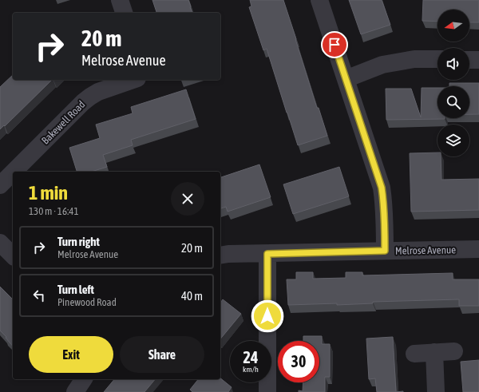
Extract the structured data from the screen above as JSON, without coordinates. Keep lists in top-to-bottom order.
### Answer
{
  "streets": {
    "street": ["Bakewell Road", "Melrose Avenue"]
  },
  "north": "left",
  "page": {
    "turn": ["20 m", "Melrose Avenue"],
    "heading": ["1 min", "130 m · 16:41"],
    "list": [
      {
        "name": "Turn right",
        "note": "Melrose Avenue",
        "value": "20 m"
      },
      {
        "name": "Turn left",
        "note": "Pinewood Road",
        "value": "40 m"
      }
    ],
    "buttons": ["Exit", "Share"],
    "speed": "24 km/h",
    "limit": "30"
  }
}
